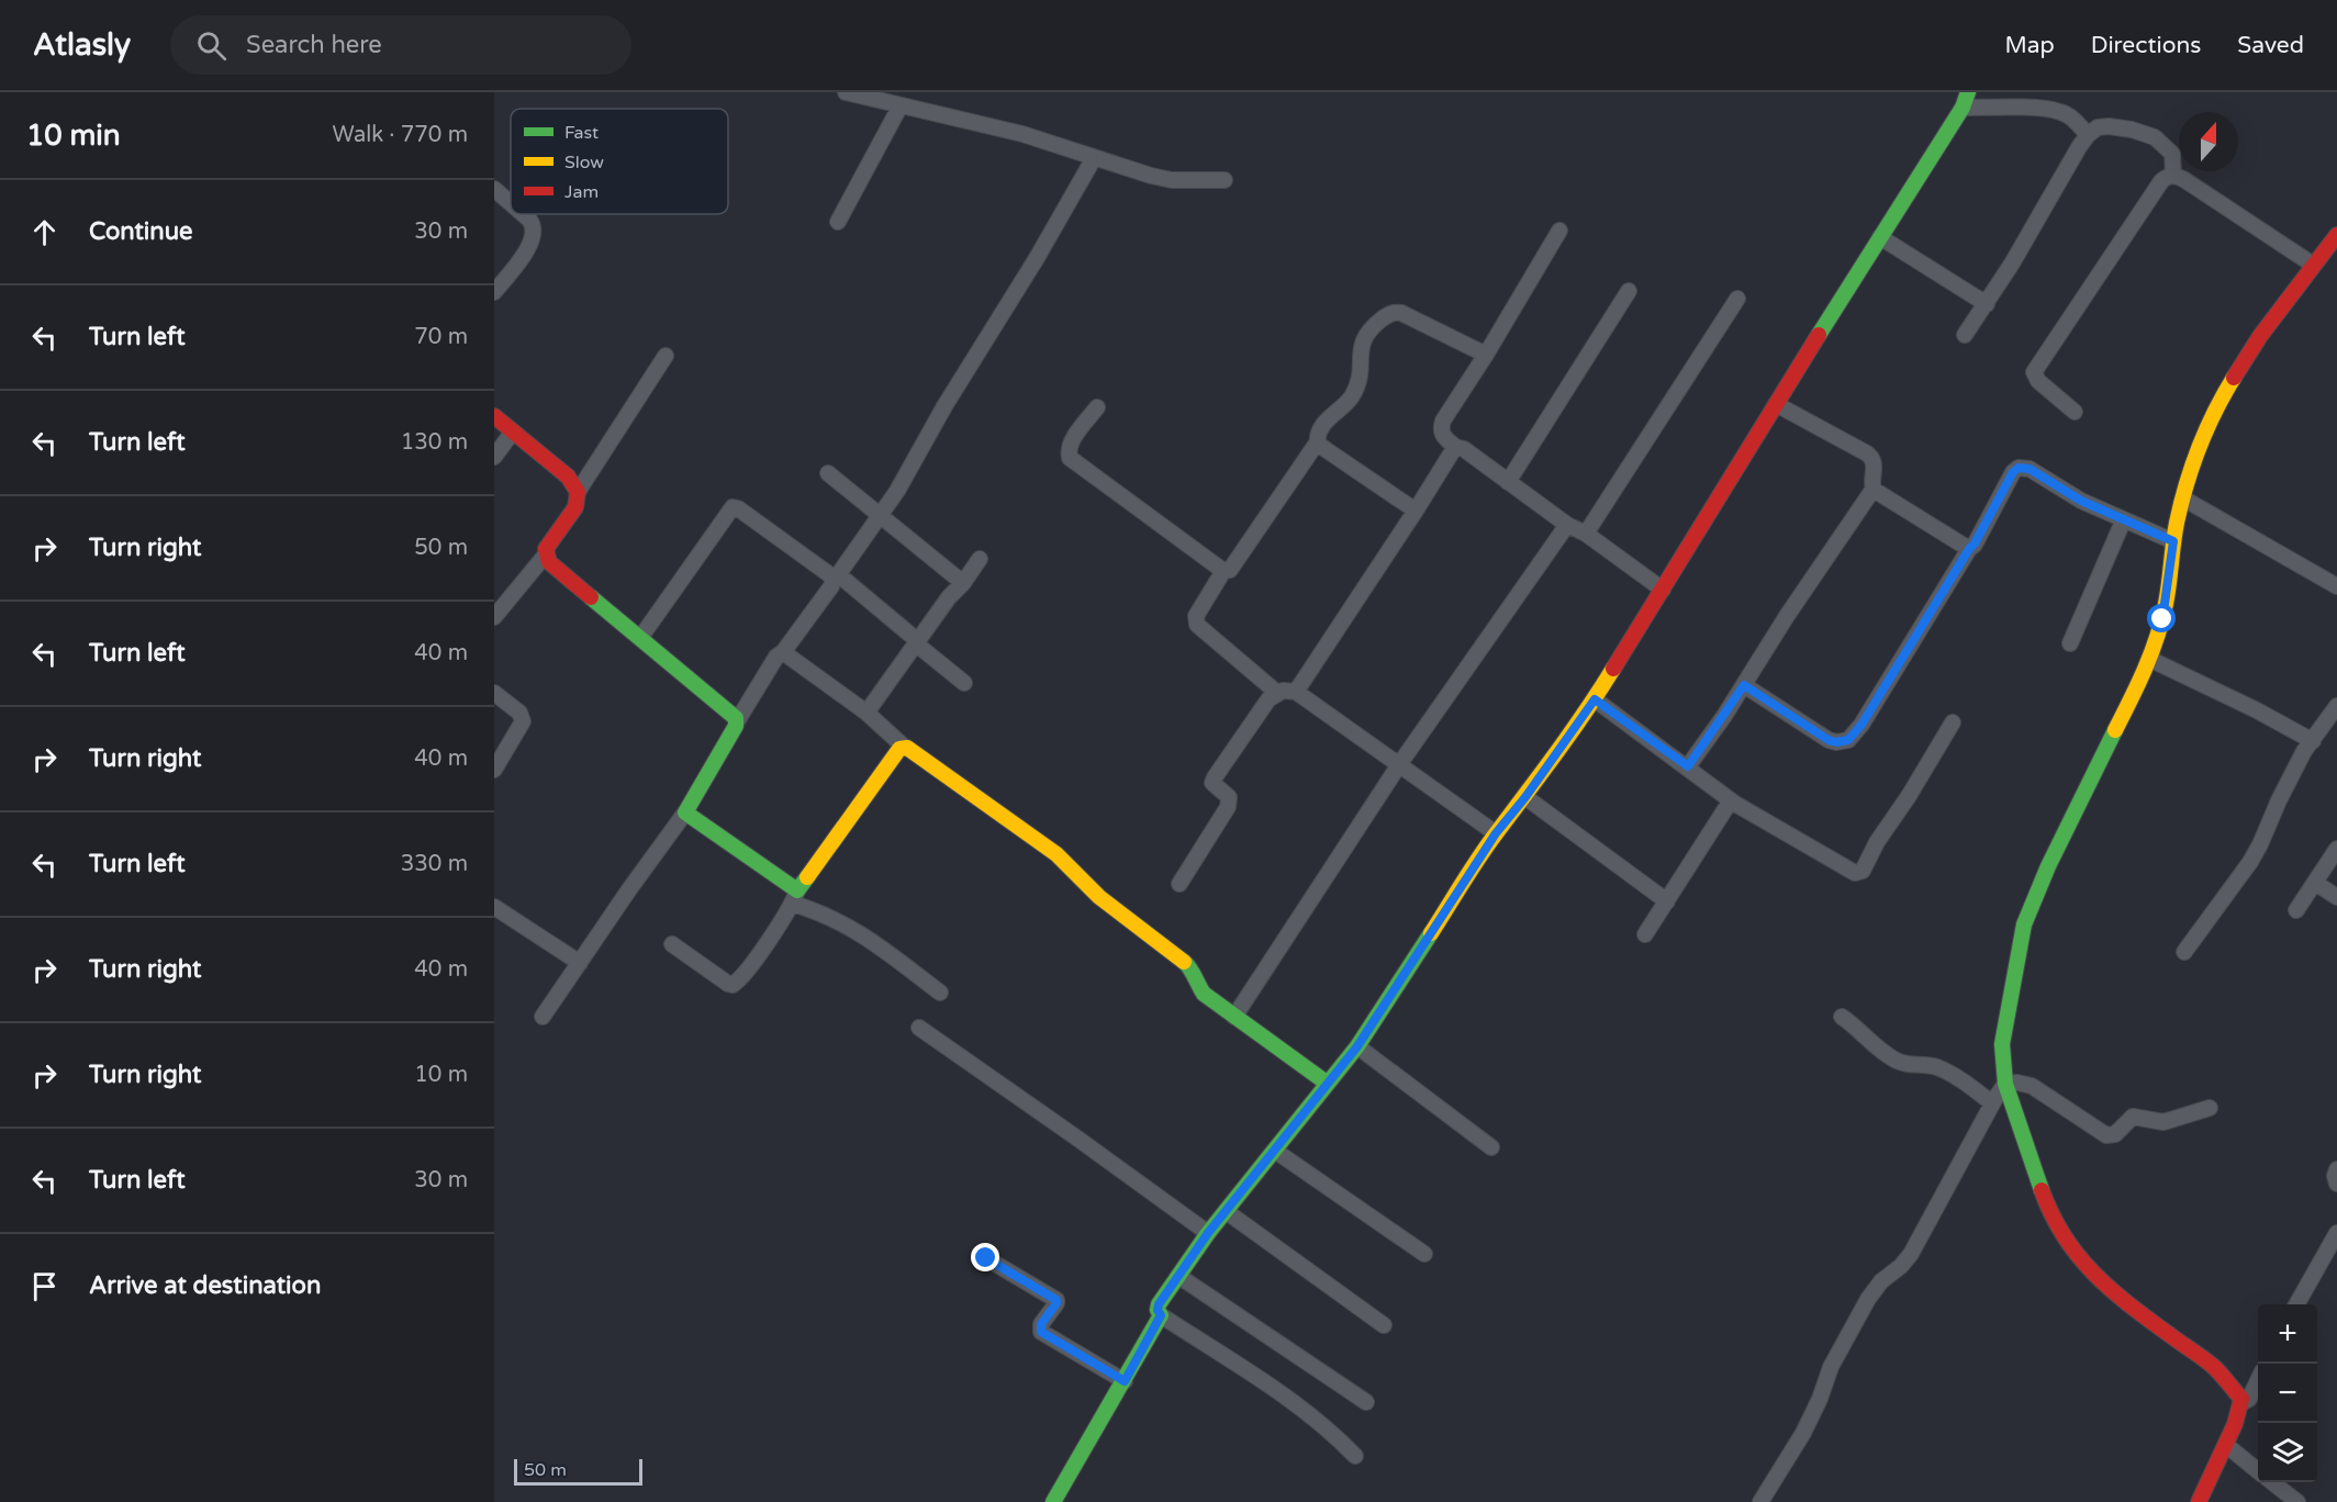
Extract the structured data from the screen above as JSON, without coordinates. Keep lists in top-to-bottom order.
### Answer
{
  "legend": ["Fast", "Slow", "Jam"],
  "scale_bar": "50 m",
  "north": "top",
  "page": {
    "header": "Atlasly",
    "search": "Search here",
    "nav": ["Map", "Directions", "Saved"],
    "heading": ["10 min", "Walk · 770 m"],
    "list": [
      ["Continue", "30 m"],
      ["Turn left", "70 m"],
      ["Turn left", "130 m"],
      ["Turn right", "50 m"],
      ["Turn left", "40 m"],
      ["Turn right", "40 m"],
      ["Turn left", "330 m"],
      ["Turn right", "40 m"],
      ["Turn right", "10 m"],
      ["Turn left", "30 m"],
      "Arrive at destination"
    ],
    "map_buttons": ["+", "−"],
    "scale": "50 m"
  }
}
